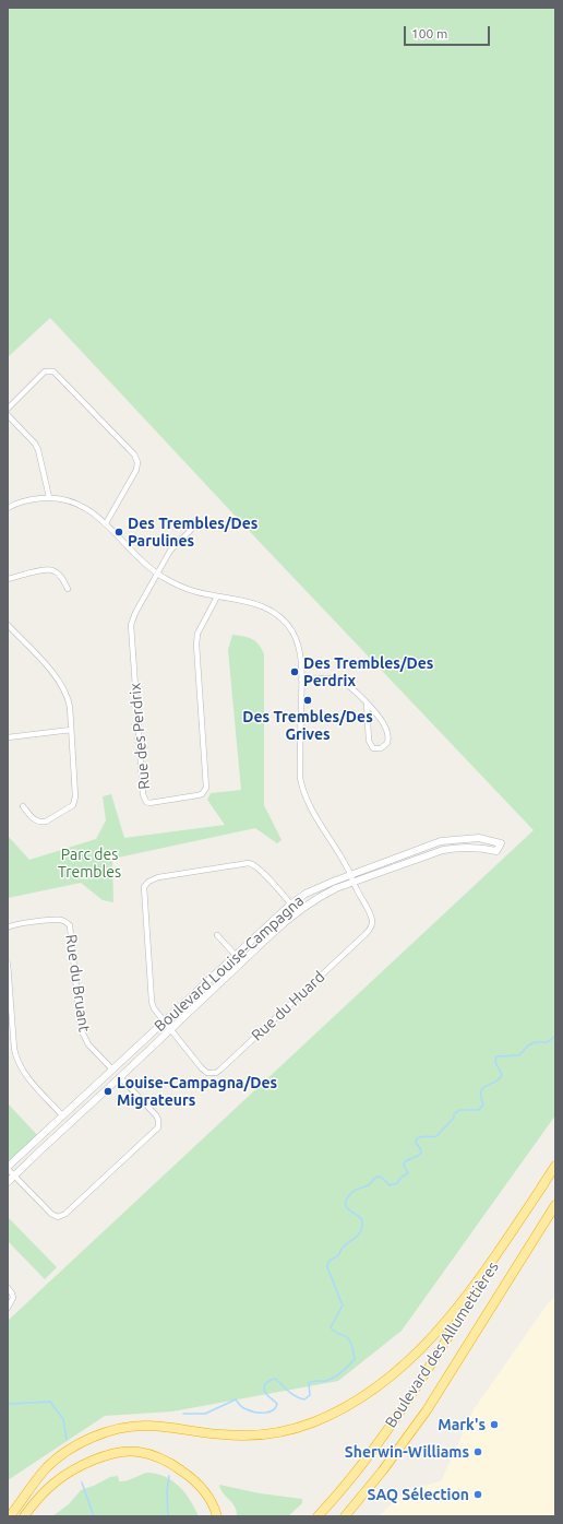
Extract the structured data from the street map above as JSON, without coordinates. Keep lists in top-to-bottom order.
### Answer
{
  "streets": {
    "highway": ["Boulevard des Allumettières"],
    "street": [
      "Rue des Perdrix",
      "Boulevard Louise-Campagna",
      "Rue du Bruant",
      "Rue du Huard"
    ]
  },
  "crossings": [
    ["Boulevard Louise-Campagna", "Rue du Bruant"],
    ["Boulevard Louise-Campagna", "Rue du Huard"]
  ],
  "parks": ["Parc des Trembles"],
  "places": [
    "Des Trembles/Des Parulines",
    "Des Trembles/Des Perdrix",
    "Des Trembles/Des Grives",
    "Louise-Campagna/Des Migrateurs",
    "Mark's",
    "Sherwin-Williams",
    "SAQ Sélection"
  ],
  "scale_bar": "100 m"
}
